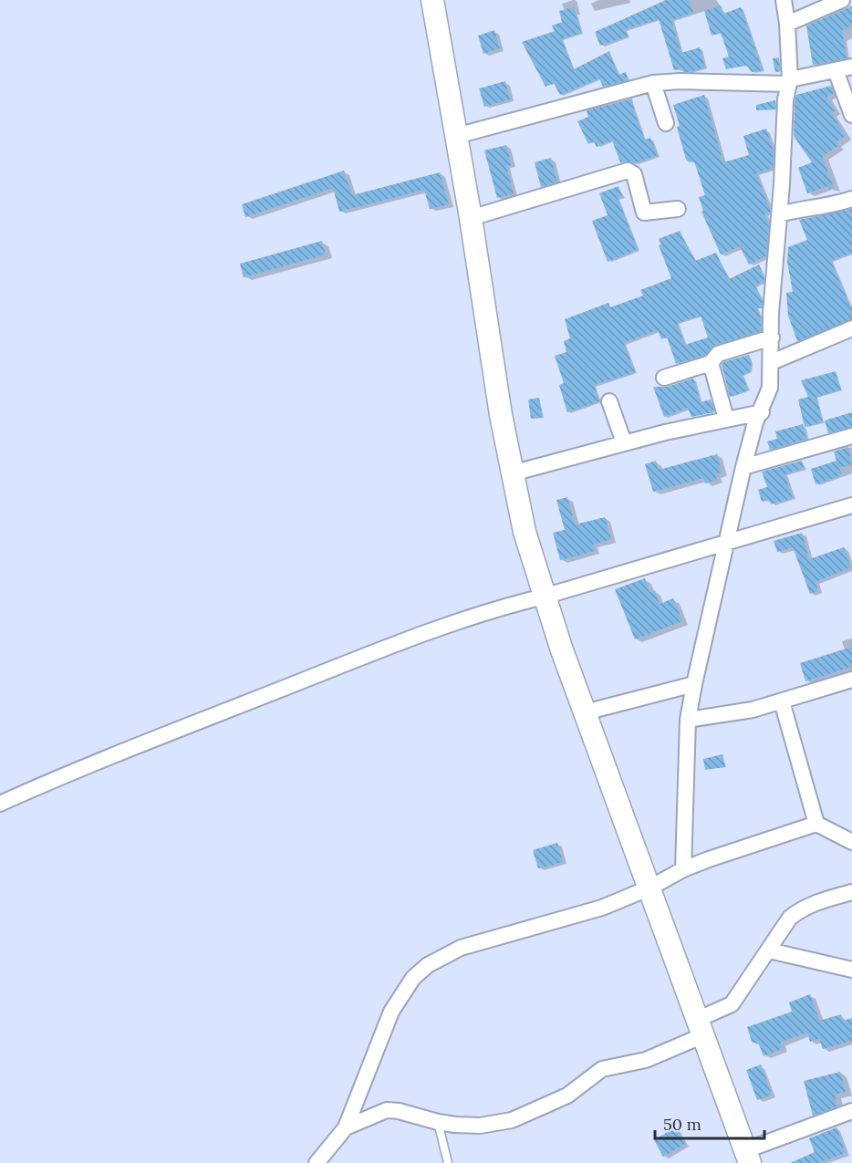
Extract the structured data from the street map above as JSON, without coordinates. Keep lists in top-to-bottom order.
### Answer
{
  "scale_bar": "50 m"
}
